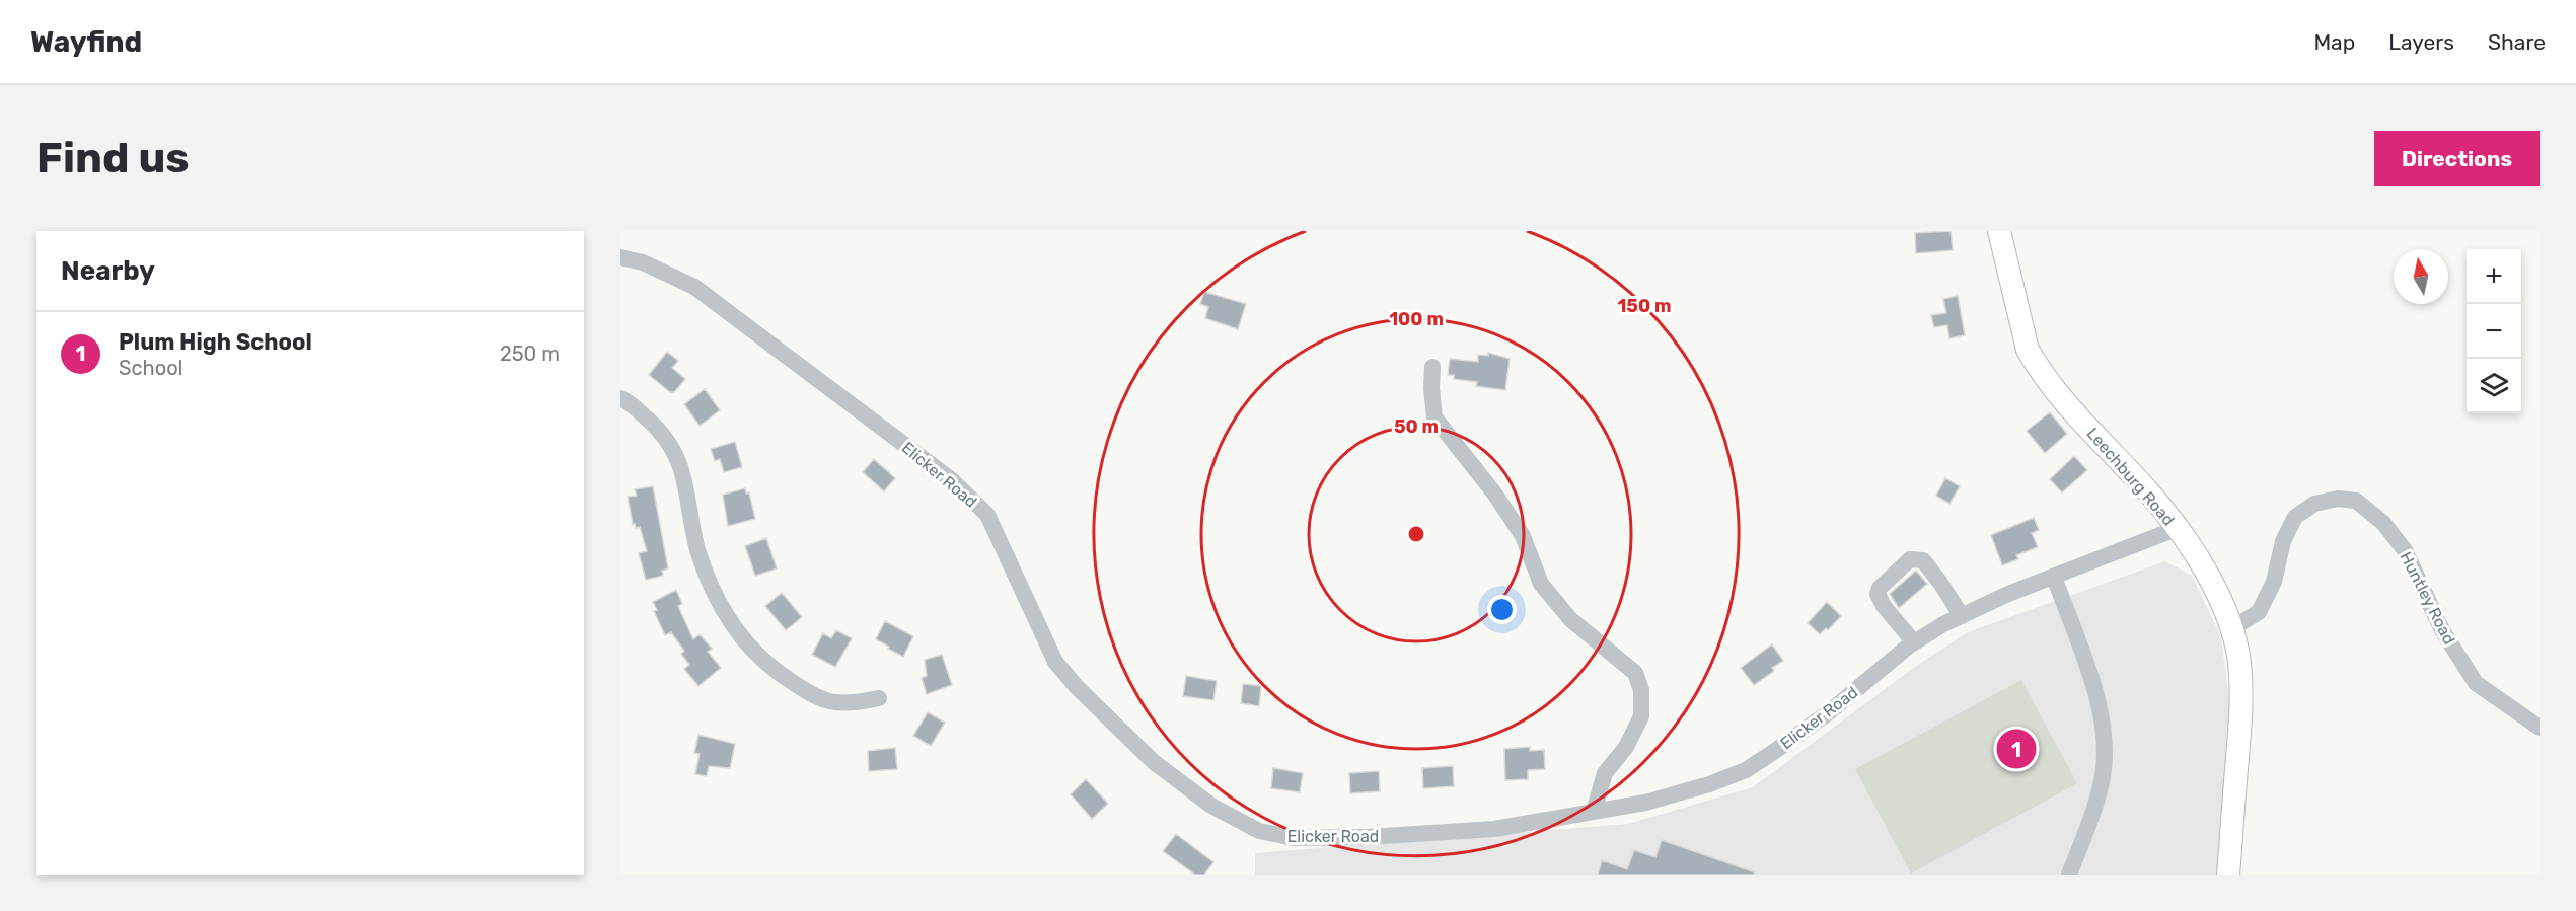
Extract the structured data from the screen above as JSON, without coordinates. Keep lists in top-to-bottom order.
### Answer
{
  "streets": {
    "main road": ["Leechburg Road"],
    "street": ["Elicker Road", "Huntley Road"]
  },
  "crossings": [
    ["Elicker Road", "Leechburg Road"],
    ["Leechburg Road", "Huntley Road"]
  ],
  "north": "top",
  "page": {
    "header": "Wayfind",
    "nav": ["Map", "Layers", "Share"],
    "buttons": "Directions",
    "title": "Find us",
    "heading": "Nearby",
    "map_buttons": ["+", "−"],
    "list": [
      {
        "mark": "1",
        "name": "Plum High School",
        "note": "School",
        "value": "250 m"
      }
    ],
    "pins": "1"
  },
  "rings": ["150 m", "100 m", "50 m"]
}
